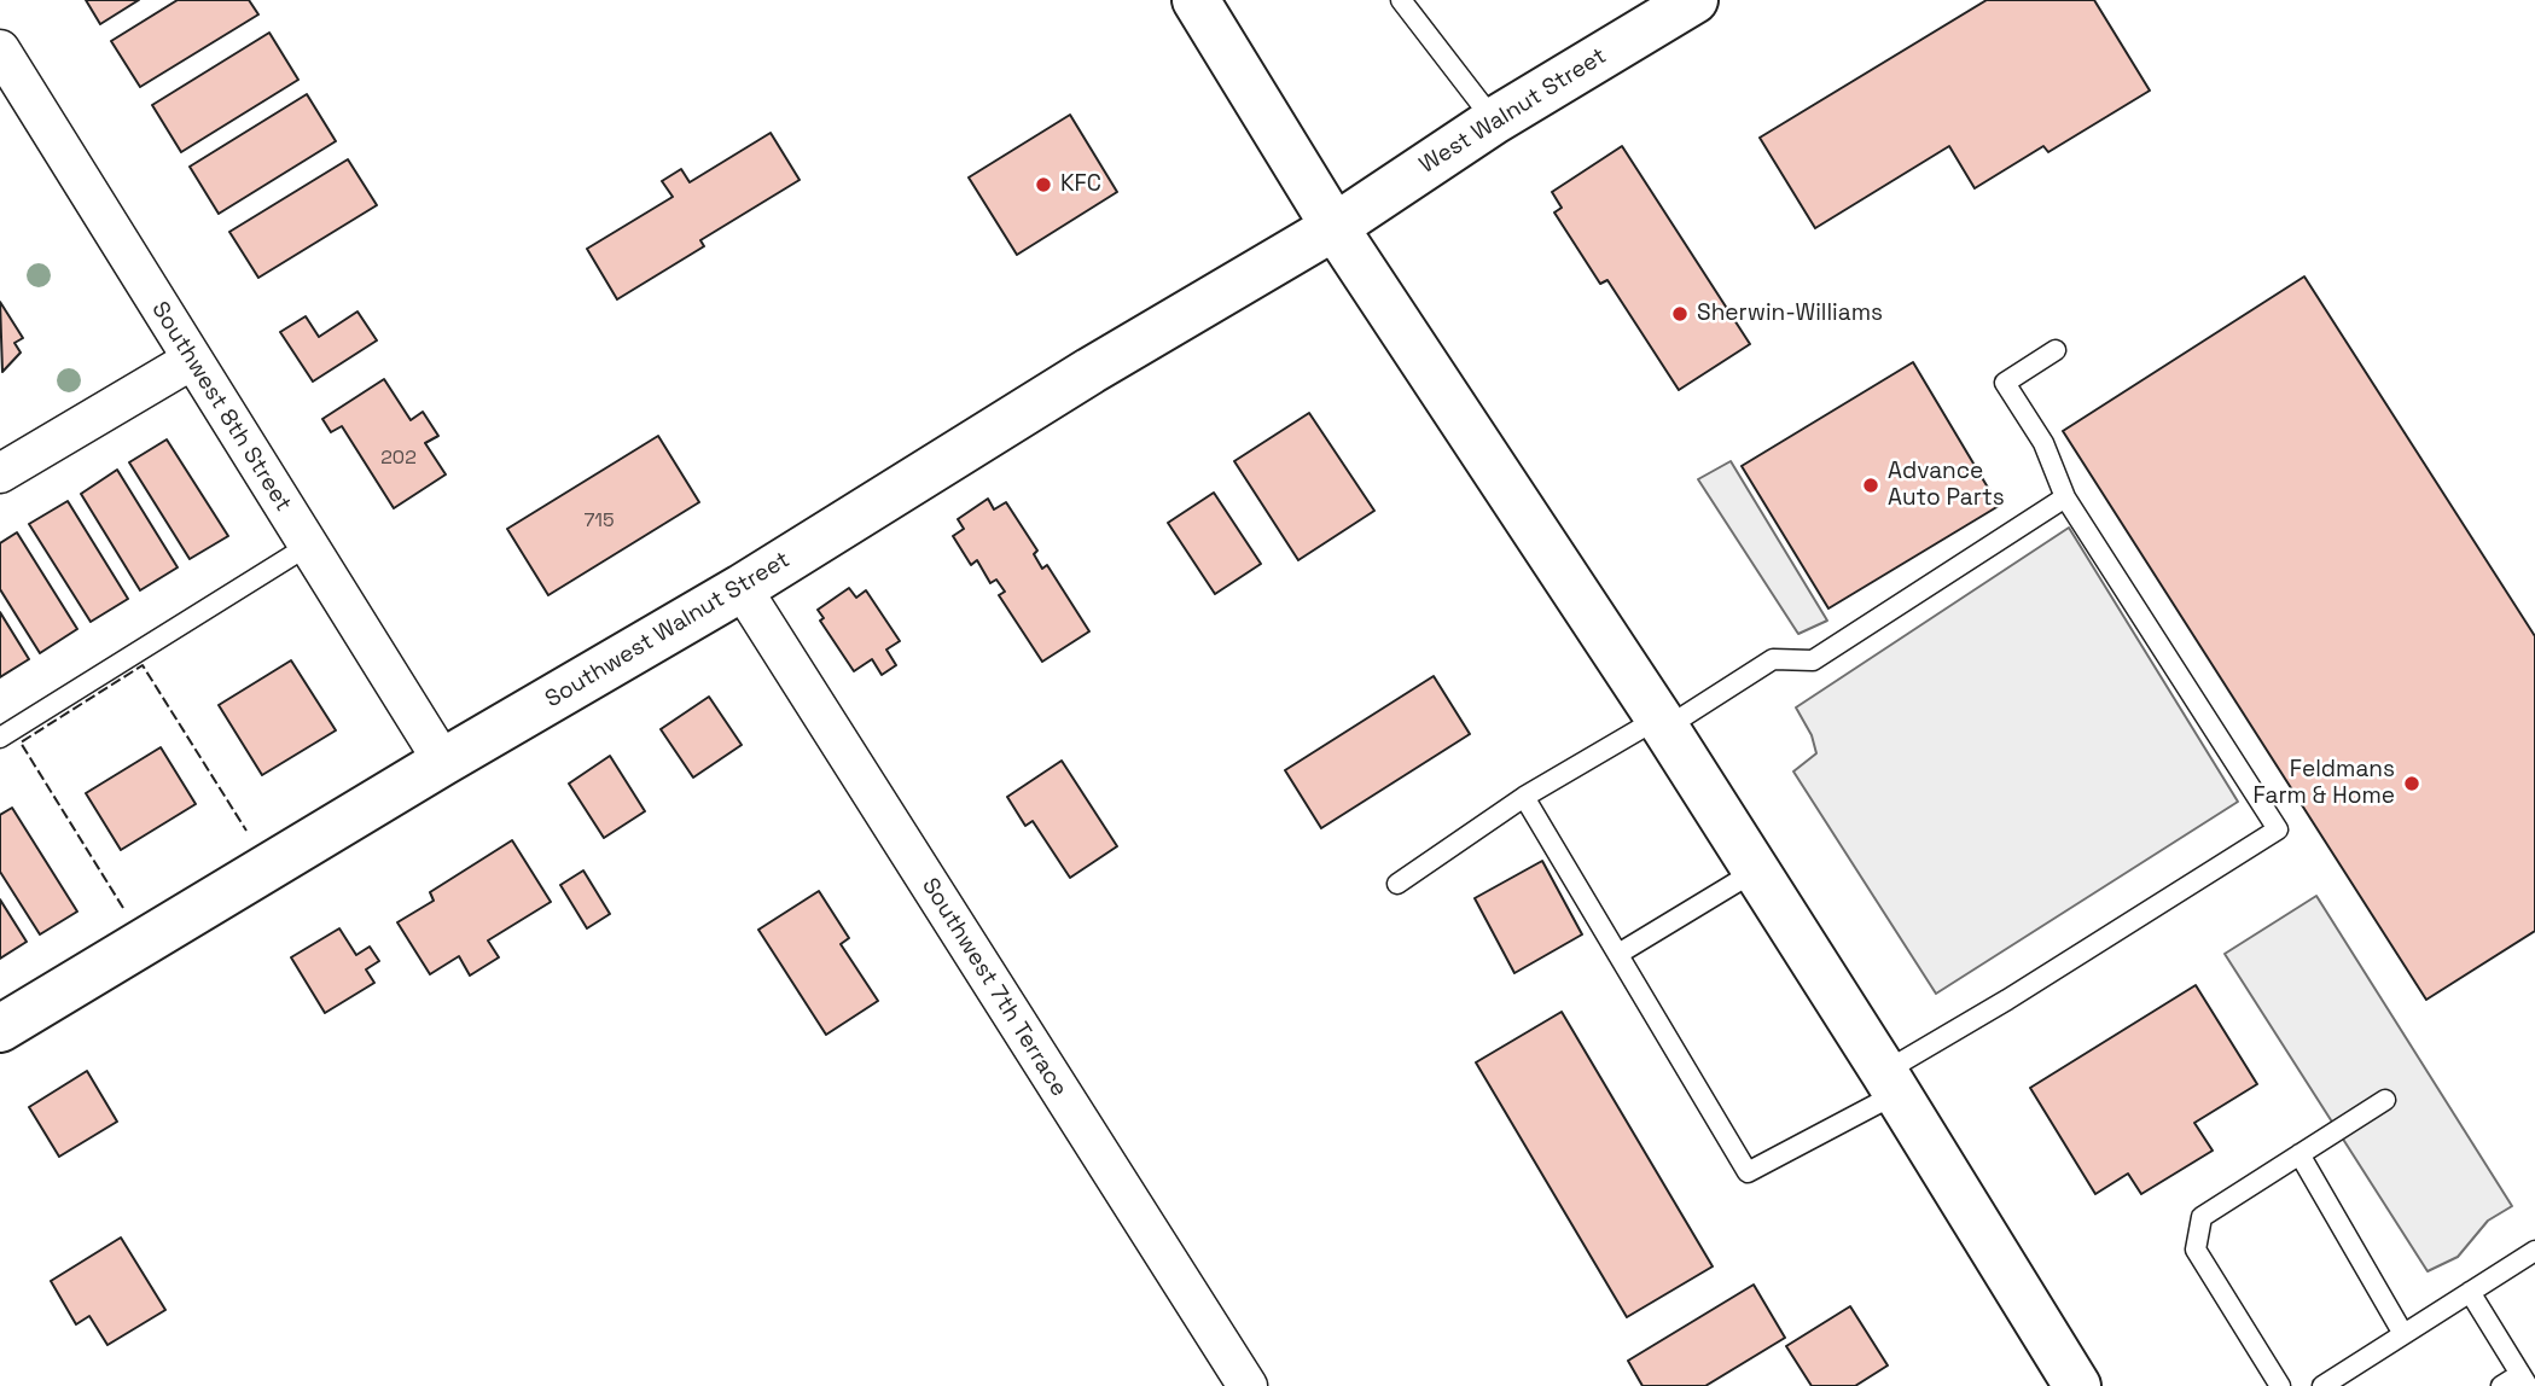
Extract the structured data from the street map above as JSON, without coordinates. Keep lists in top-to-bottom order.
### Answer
{
  "streets": {
    "street": [
      "West Walnut Street",
      "Southwest 8th Street",
      "Southwest Walnut Street",
      "Southwest 7th Terrace"
    ]
  },
  "crossings": [
    ["West Walnut Street", "Southwest Walnut Street"],
    ["Southwest 8th Street", "Southwest Walnut Street"],
    ["Southwest Walnut Street", "Southwest 7th Terrace"]
  ],
  "places": [
    "KFC",
    "Sherwin-Williams",
    "Advance Auto Parts",
    "Feldmans Farm & Home"
  ],
  "house_numbers": ["202", "715"]
}
